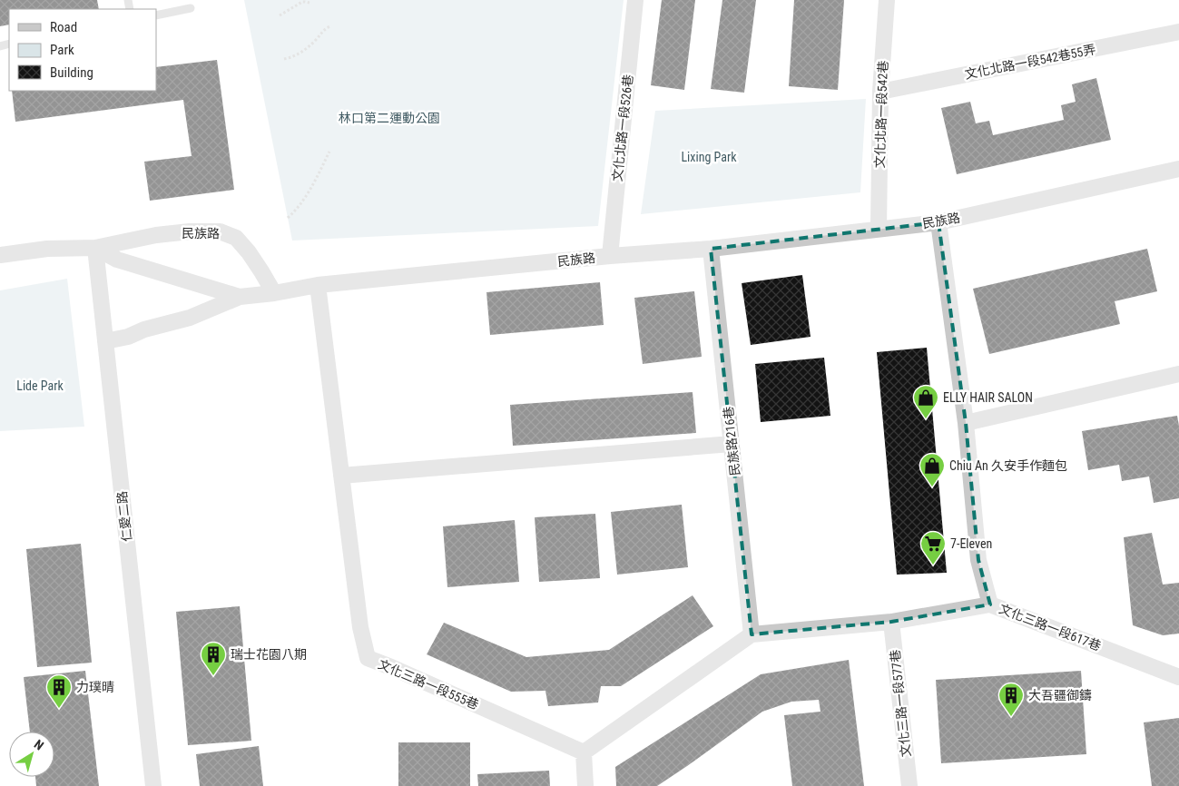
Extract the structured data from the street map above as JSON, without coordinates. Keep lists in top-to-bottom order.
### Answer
{
  "streets": {
    "street": [
      "文化北路一段542巷55弄",
      "文化北路一段542巷",
      "文化北路一段526巷",
      "民族路",
      "民族路216巷",
      "仁愛二路",
      "文化三路一段617巷",
      "文化三路一段555巷",
      "文化三路一段577巷"
    ]
  },
  "crossings": [
    ["文化北路一段542巷55弄", "文化北路一段542巷"],
    ["文化北路一段542巷", "民族路"],
    ["文化北路一段526巷", "民族路"],
    ["民族路", "民族路216巷"],
    ["民族路", "仁愛二路"],
    ["民族路", "文化三路一段617巷"],
    ["民族路", "文化三路一段555巷"]
  ],
  "parks": ["林口第二運動公園", "Lixing Park", "Lide Park"],
  "places": {
    "shop": ["ELLY HAIR SALON", "Chiu An 久安手作麵包"],
    "supermarket": ["7-Eleven"],
    "building": ["瑞士花園八期", "力璞晴", "大吾疆御鑄"]
  },
  "legend": ["Road", "Park", "Building"],
  "north": "top right"
}
